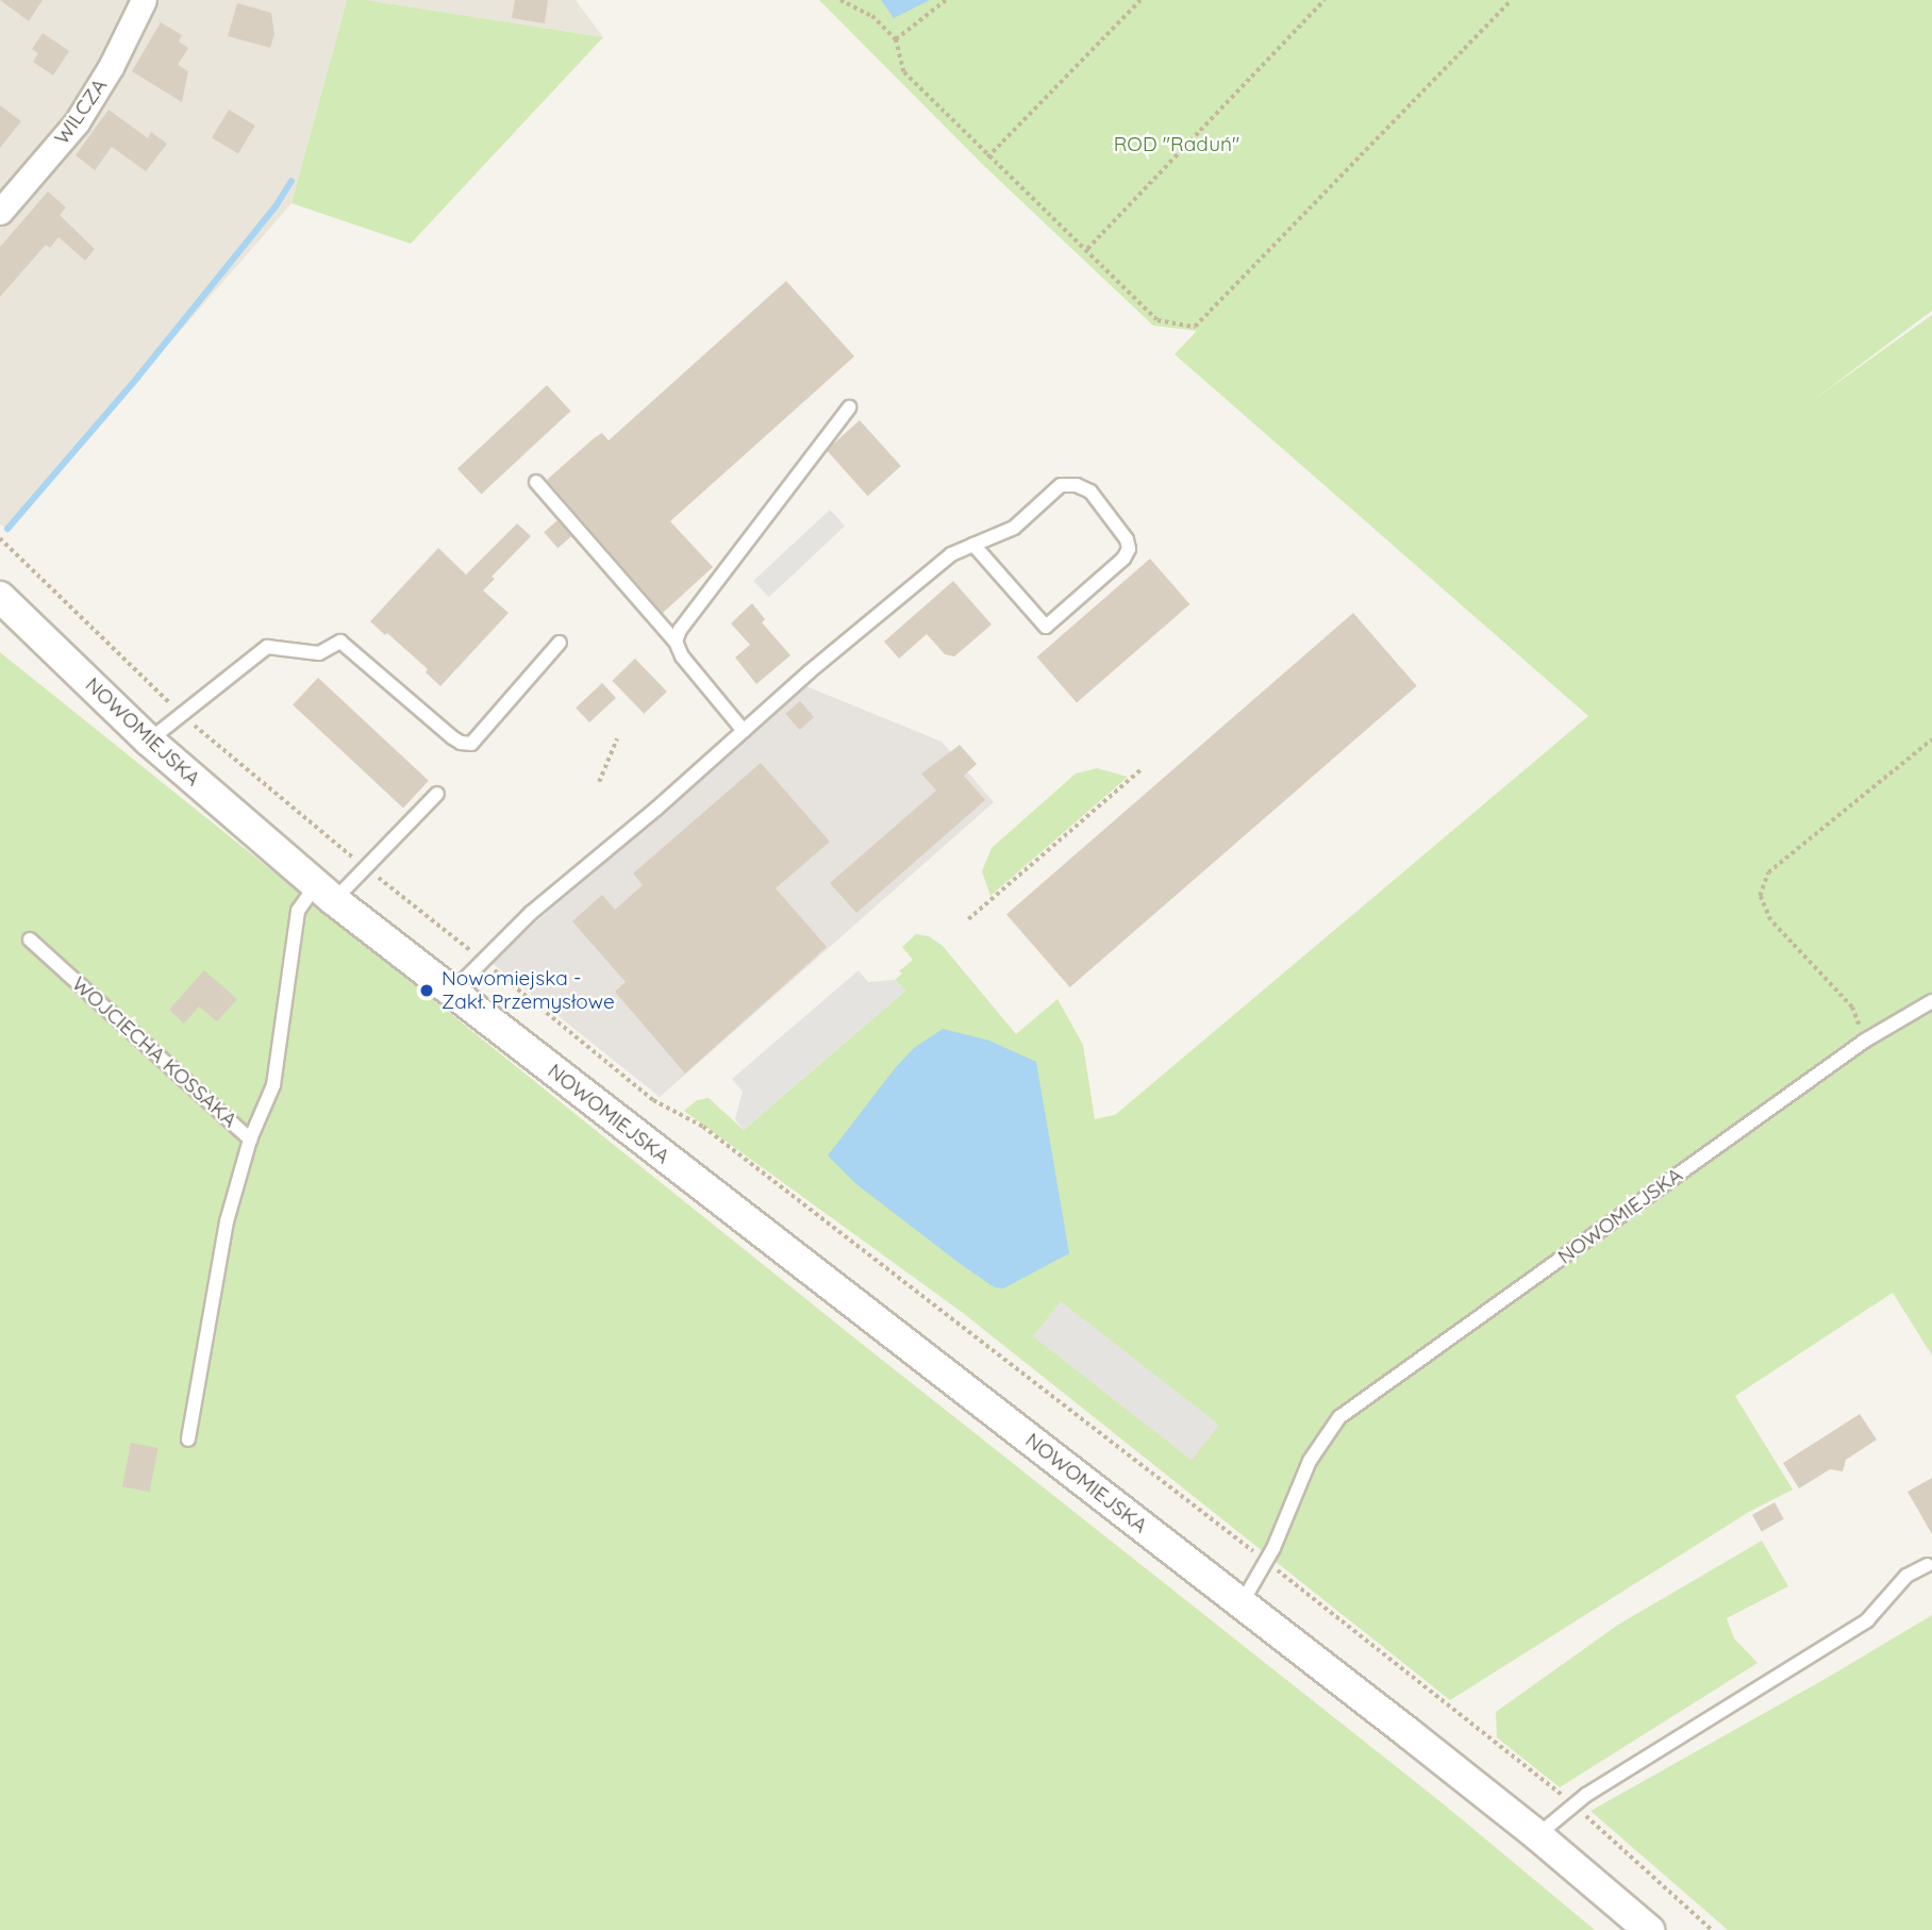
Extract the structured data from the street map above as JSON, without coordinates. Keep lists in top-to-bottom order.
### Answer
{
  "streets": {
    "street": ["WILCZA", "NOWOMIEJSKA"],
    "lane": ["WOJCIECHA KOSSAKA"]
  },
  "parks": ["ROD \"Raduń\""],
  "places": ["Nowomiejska - Zakł. Przemysłowe"]
}
